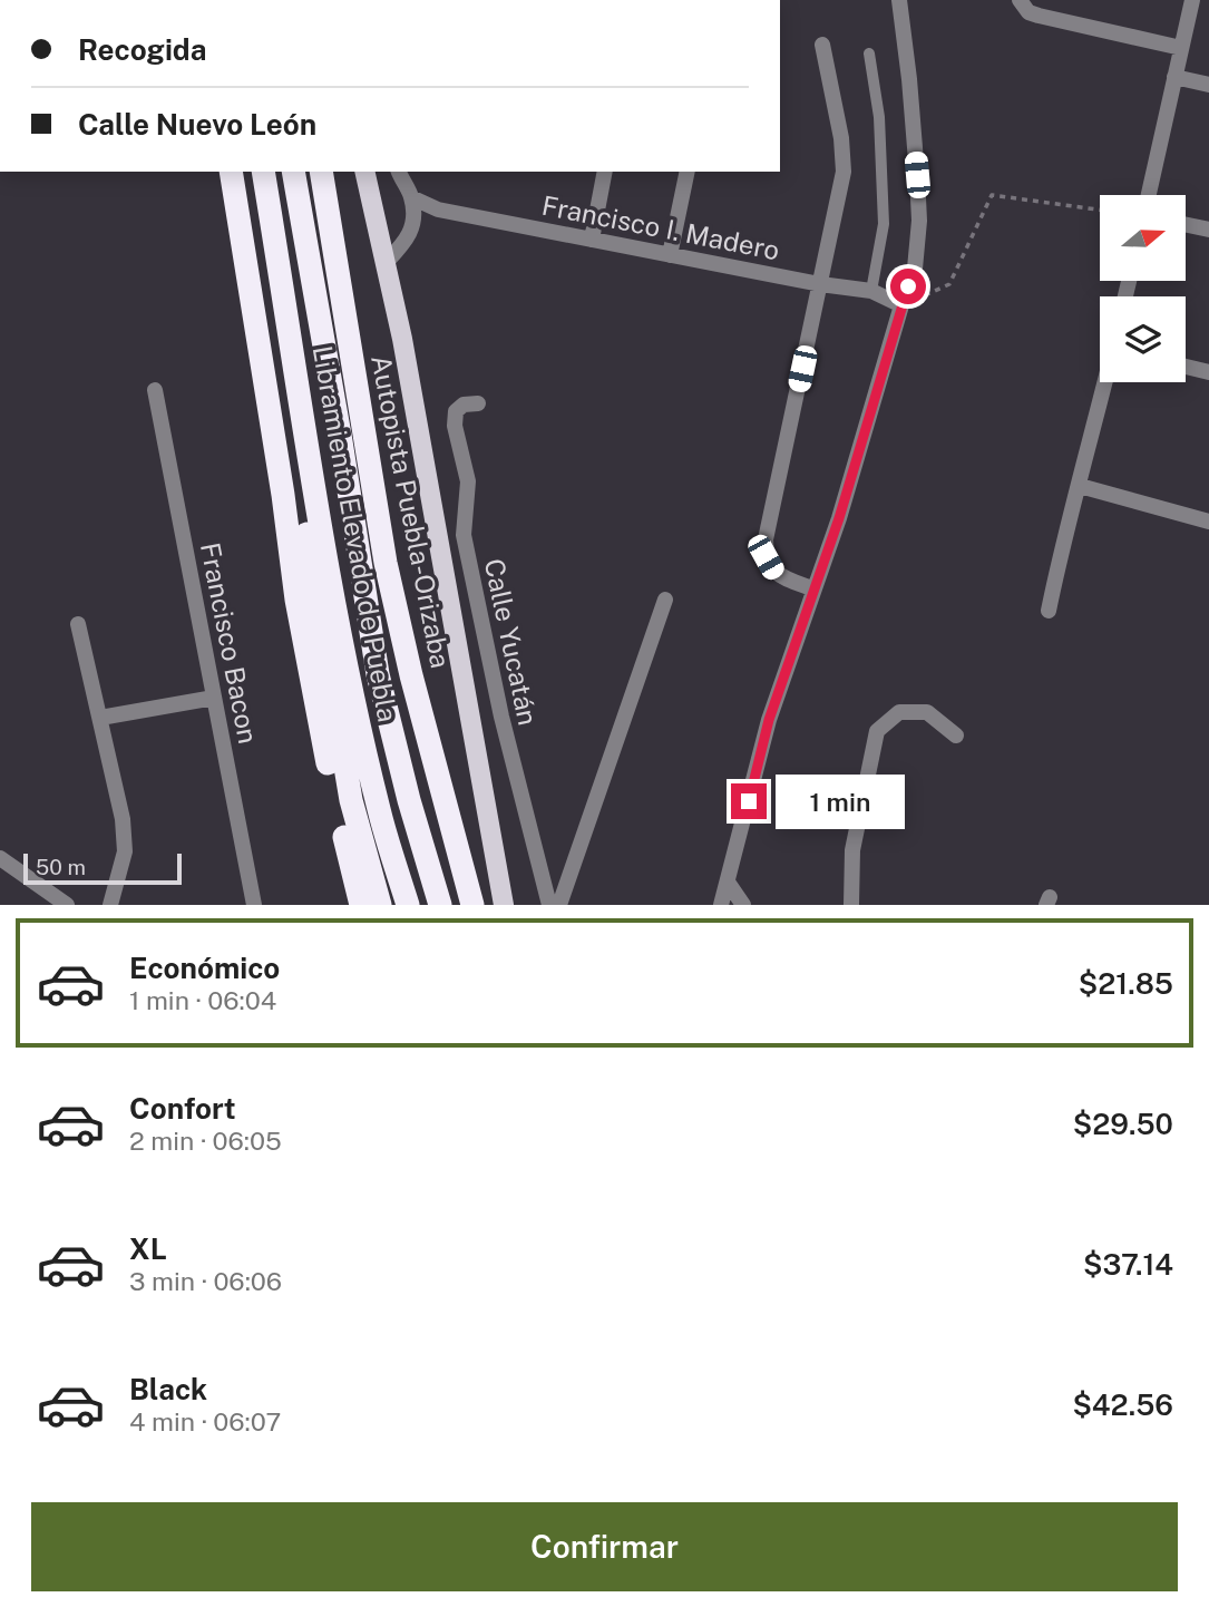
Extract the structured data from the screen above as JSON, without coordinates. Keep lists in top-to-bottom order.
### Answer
{
  "streets": {
    "highway": ["Autopista Puebla-Orizaba", "Libramiento Elevado de Puebla"],
    "street": ["Francisco I. Madero", "Calle Yucatán", "Francisco Bacon"]
  },
  "scale_bar": "50 m",
  "north": "right",
  "page": {
    "banner": ["Recogida", "Calle Nuevo León"],
    "bubble": "1 min",
    "scale": "50 m",
    "list": [
      {
        "name": "Económico",
        "note": "1 min · 06:04",
        "value": "$21.85"
      },
      {
        "name": "Confort",
        "note": "2 min · 06:05",
        "value": "$29.50"
      },
      {
        "name": "XL",
        "note": "3 min · 06:06",
        "value": "$37.14"
      },
      {
        "name": "Black",
        "note": "4 min · 06:07",
        "value": "$42.56"
      }
    ],
    "buttons": "Confirmar"
  }
}
